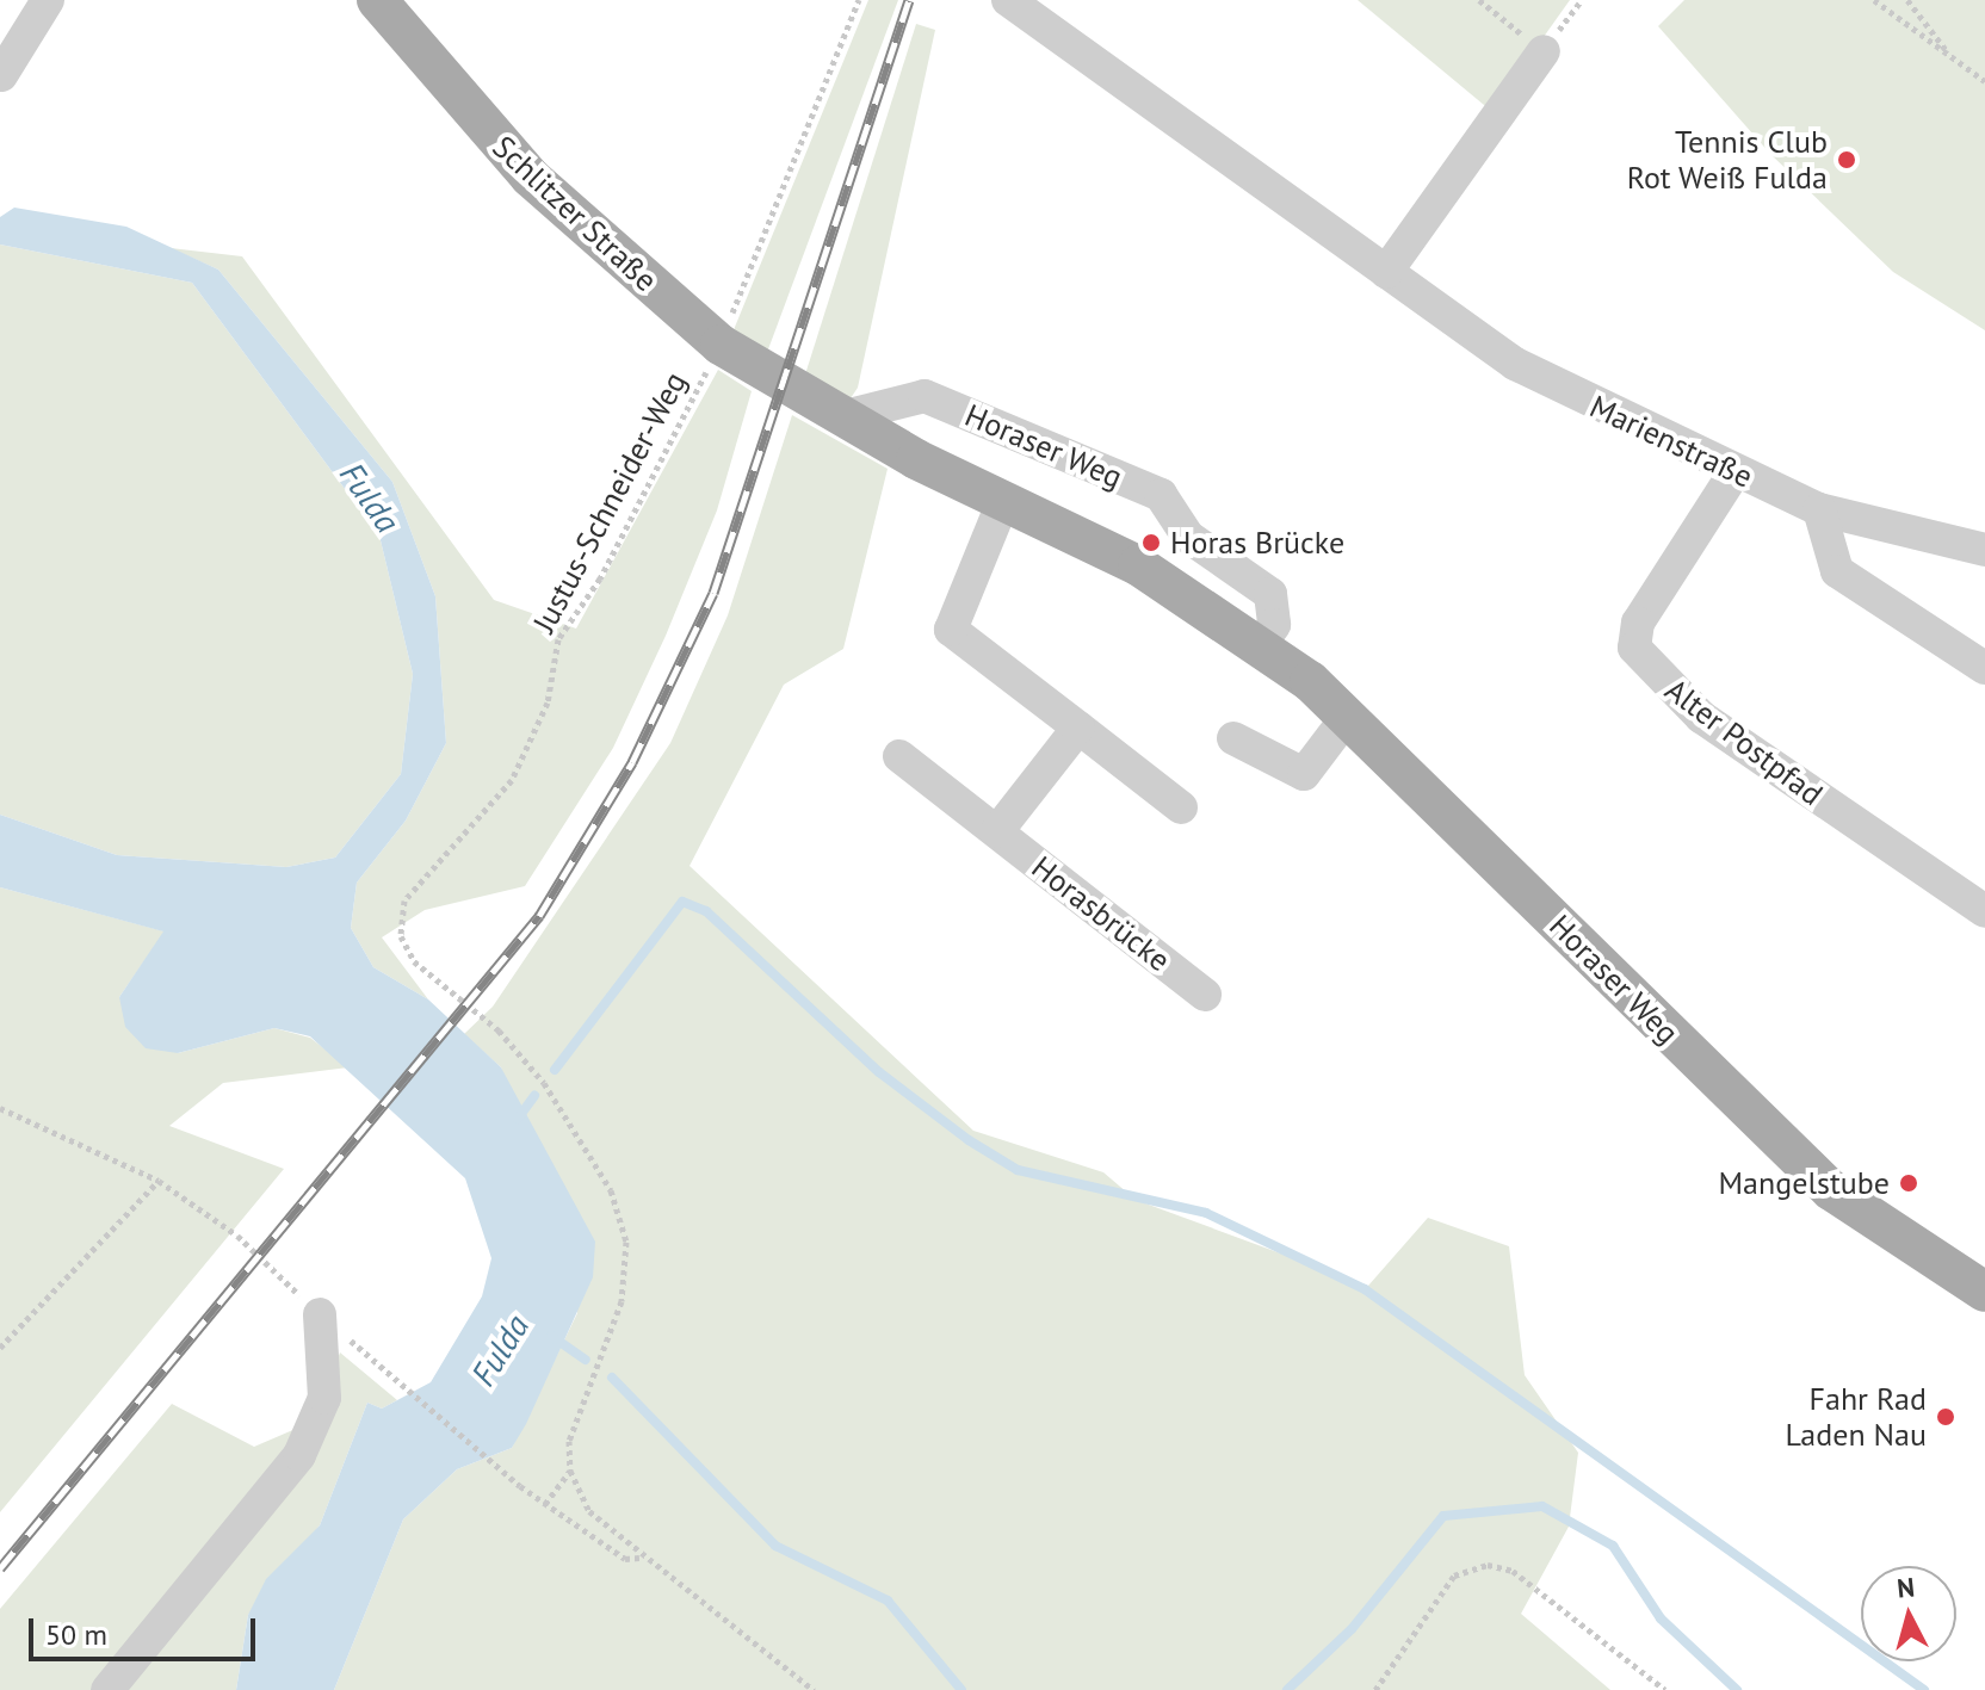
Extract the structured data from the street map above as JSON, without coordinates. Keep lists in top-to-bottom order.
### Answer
{
  "streets": {
    "main road": ["Schlitzer Straße", "Horaser Weg"],
    "street": ["Marienstraße", "Alter Postpfad", "Horasbrücke"],
    "path": ["Justus-Schneider-Weg"]
  },
  "crossings": [
    ["Schlitzer Straße", "Horaser Weg"],
    ["Schlitzer Straße", "Justus-Schneider-Weg"],
    ["Marienstraße", "Alter Postpfad"]
  ],
  "water": ["Fulda"],
  "places": [
    "Tennis Club Rot Weiß Fulda",
    "Horas Brücke",
    "Mangelstube",
    "Fahr Rad Laden Nau"
  ],
  "scale_bar": "50 m",
  "north": "top"
}
